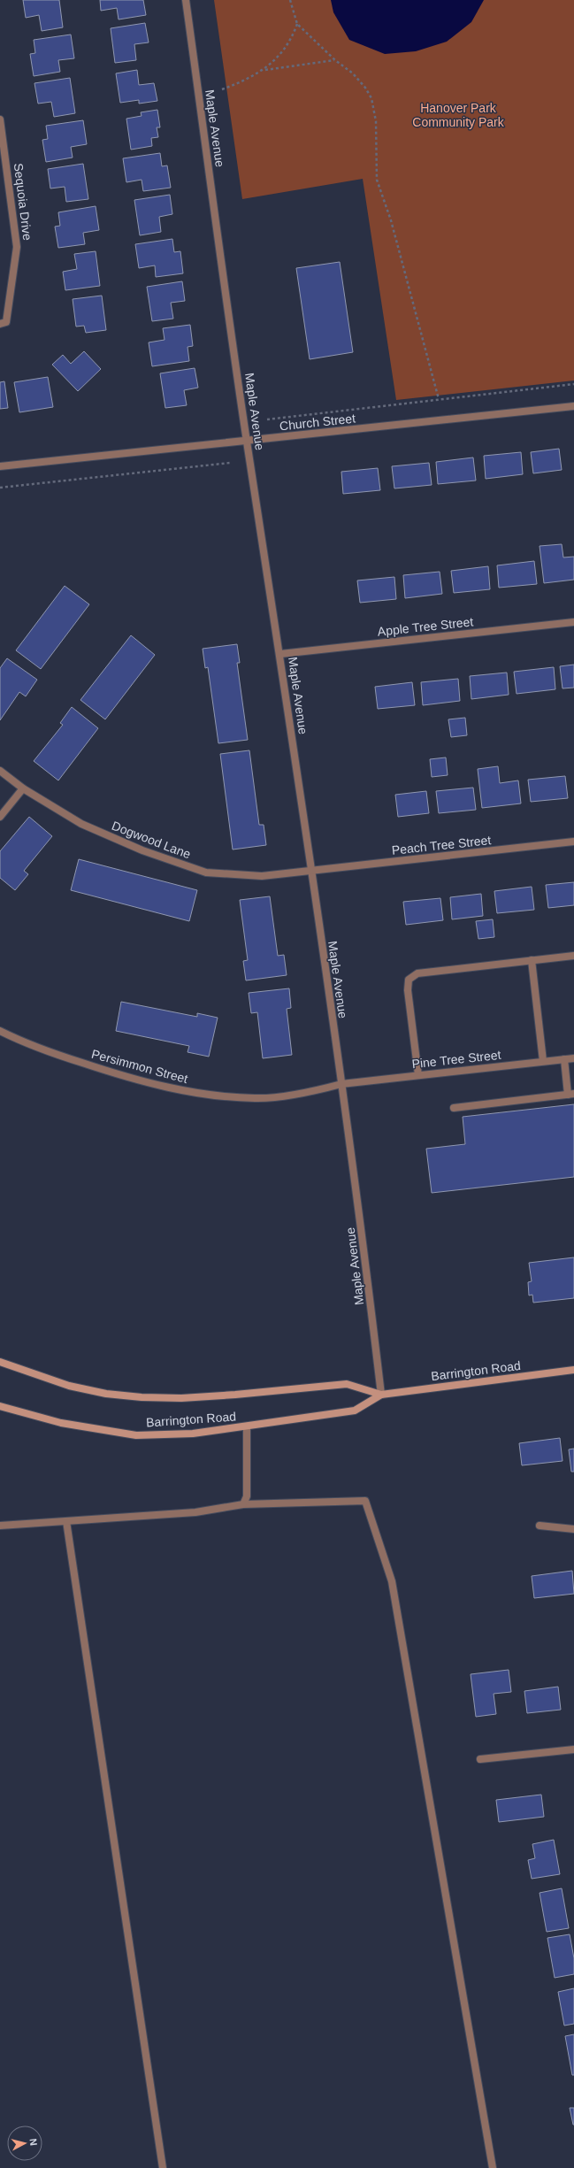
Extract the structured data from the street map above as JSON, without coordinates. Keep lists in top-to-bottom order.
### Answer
{
  "streets": {
    "main road": ["Barrington Road"],
    "street": [
      "Maple Avenue",
      "Sequoia Drive",
      "Church Street",
      "Apple Tree Street",
      "Dogwood Lane",
      "Peach Tree Street",
      "Pine Tree Street",
      "Persimmon Street"
    ]
  },
  "crossings": [
    ["Maple Avenue", "Church Street"],
    ["Maple Avenue", "Apple Tree Street"],
    ["Maple Avenue", "Dogwood Lane"],
    ["Maple Avenue", "Peach Tree Street"],
    ["Maple Avenue", "Pine Tree Street"],
    ["Maple Avenue", "Persimmon Street"],
    ["Maple Avenue", "Barrington Road"],
    ["Dogwood Lane", "Peach Tree Street"],
    ["Pine Tree Street", "Persimmon Street"]
  ],
  "parks": ["Hanover Park Community Park"],
  "north": "right"
}
